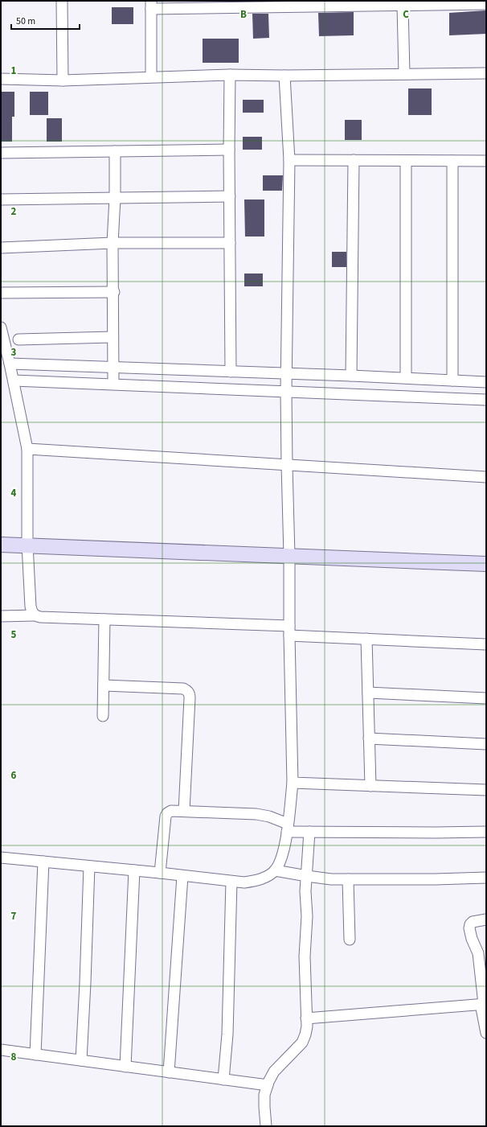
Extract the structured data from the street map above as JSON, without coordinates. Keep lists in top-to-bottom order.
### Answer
{
  "scale_bar": "50 m",
  "grid": {
    "columns": ["B", "C"],
    "rows": [
      "1",
      "2",
      "3",
      "4",
      "5",
      "6",
      "7",
      "8"
    ]
  }
}
